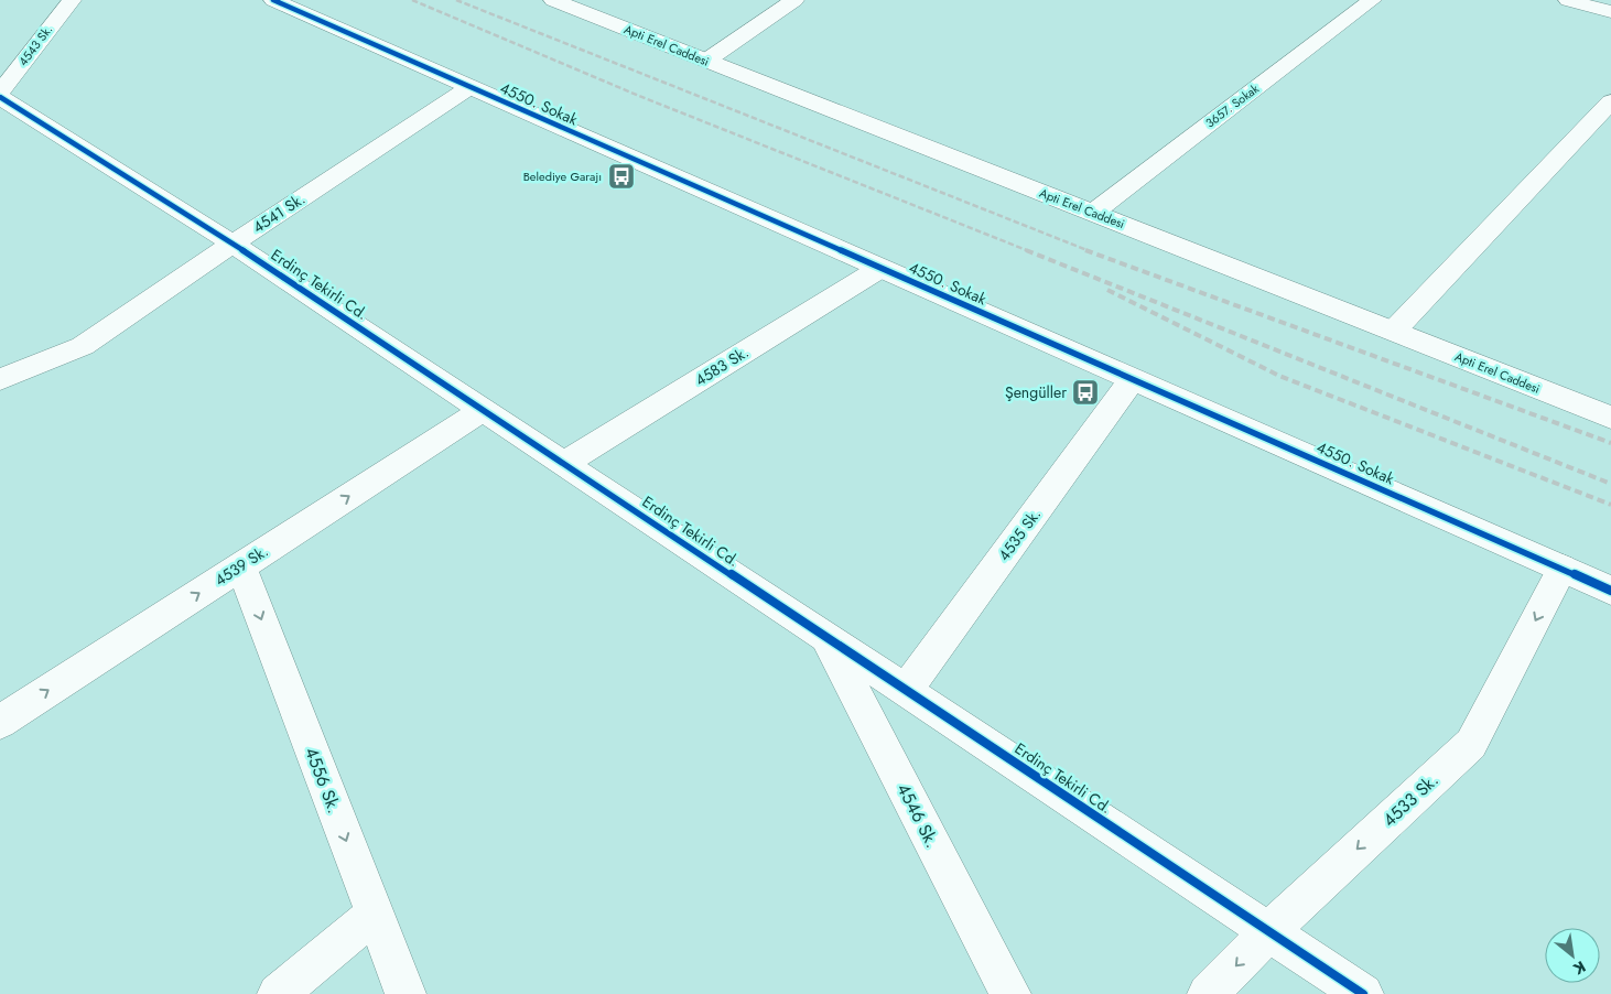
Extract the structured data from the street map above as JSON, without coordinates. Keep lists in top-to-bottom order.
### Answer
{
  "streets": {
    "street": [
      "4543 Sk.",
      "Apti Erel Caddesi",
      "4550. Sokak",
      "3657. Sokak",
      "4541 Sk.",
      "Erdinç Tekirli Cd.",
      "4583 Sk.",
      "4535 Sk.",
      "4539 Sk.",
      "4556 Sk.",
      "4533 Sk.",
      "4546 Sk."
    ]
  },
  "crossings": [
    ["Apti Erel Caddesi", "3657. Sokak"],
    ["4550. Sokak", "4541 Sk."],
    ["4550. Sokak", "4583 Sk."],
    ["4550. Sokak", "4535 Sk."],
    ["4550. Sokak", "4533 Sk."],
    ["4541 Sk.", "Erdinç Tekirli Cd."],
    ["Erdinç Tekirli Cd.", "4583 Sk."],
    ["Erdinç Tekirli Cd.", "4535 Sk."],
    ["Erdinç Tekirli Cd.", "4539 Sk."],
    ["Erdinç Tekirli Cd.", "4533 Sk."],
    ["Erdinç Tekirli Cd.", "4546 Sk."],
    ["4539 Sk.", "4556 Sk."]
  ],
  "one_way": ["4539 Sk.", "4556 Sk.", "4533 Sk."],
  "places": {
    "bus stop": ["Belediye Garajı", "Şengüller"]
  },
  "north": "bottom right"
}
